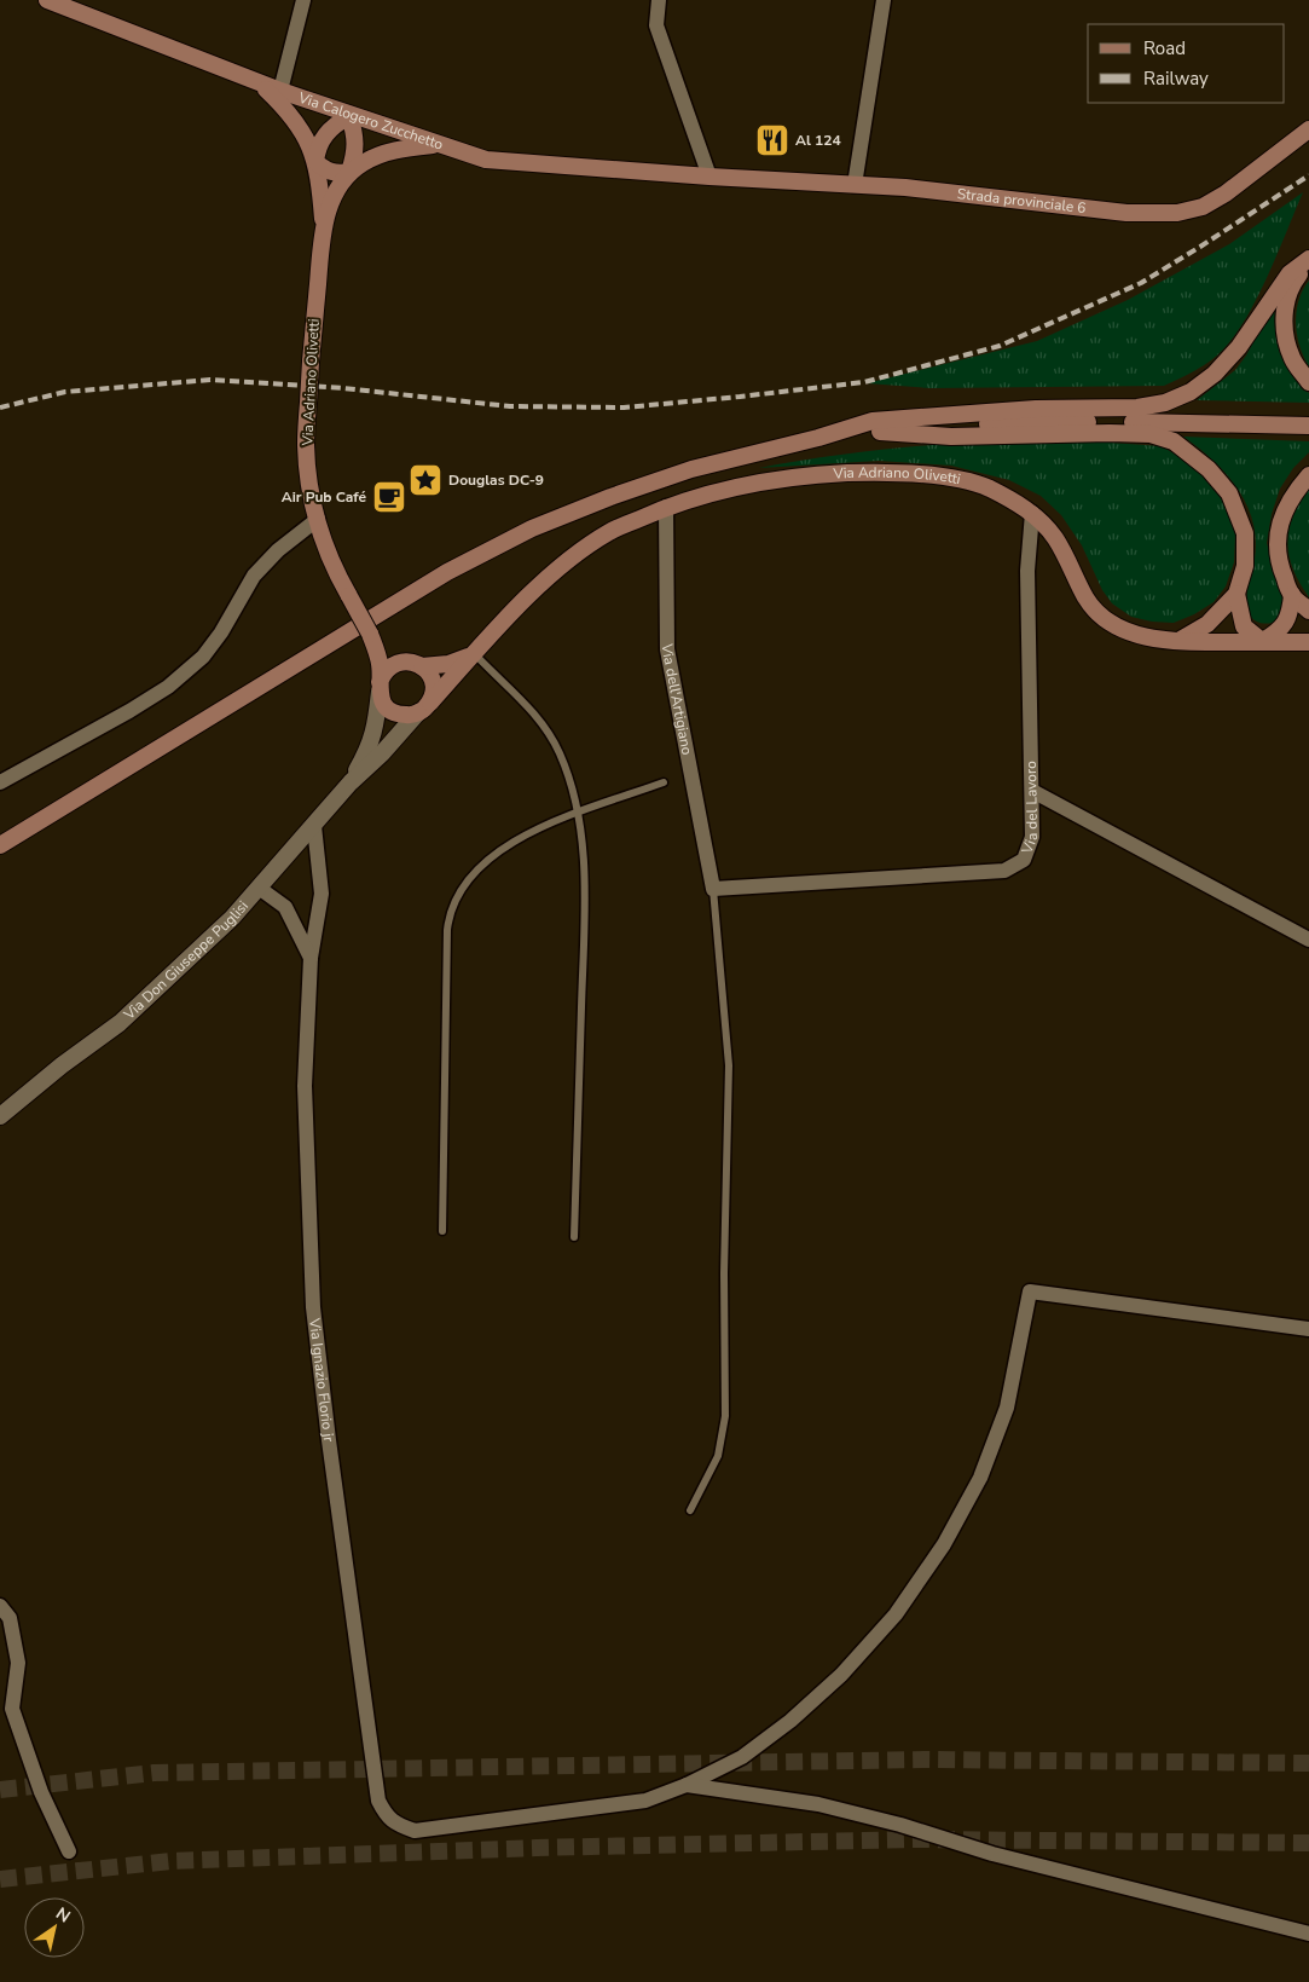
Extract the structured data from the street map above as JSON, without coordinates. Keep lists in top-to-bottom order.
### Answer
{
  "streets": {
    "main road": ["Via Calogero Zucchetto", "Strada provinciale 6", "Via Adriano Olivetti"],
    "street": [
      "Via dell'Artigiano",
      "Via del Lavoro",
      "Via Don Giuseppe Puglisi",
      "Via Ignazio Florio jr"
    ]
  },
  "crossings": [
    ["Via Calogero Zucchetto", "Strada provinciale 6"],
    ["Via Calogero Zucchetto", "Via Adriano Olivetti"],
    ["Via Adriano Olivetti", "Via dell'Artigiano"],
    ["Via Adriano Olivetti", "Via del Lavoro"],
    ["Via Adriano Olivetti", "Via Don Giuseppe Puglisi"],
    ["Via dell'Artigiano", "Via del Lavoro"],
    ["Via Don Giuseppe Puglisi", "Via Ignazio Florio jr"]
  ],
  "places": {
    "restaurant": ["Al 124"],
    "place": ["Douglas DC-9"],
    "cafe": ["Air Pub Café"]
  },
  "legend": ["Road", "Railway"],
  "north": "top right"
}
